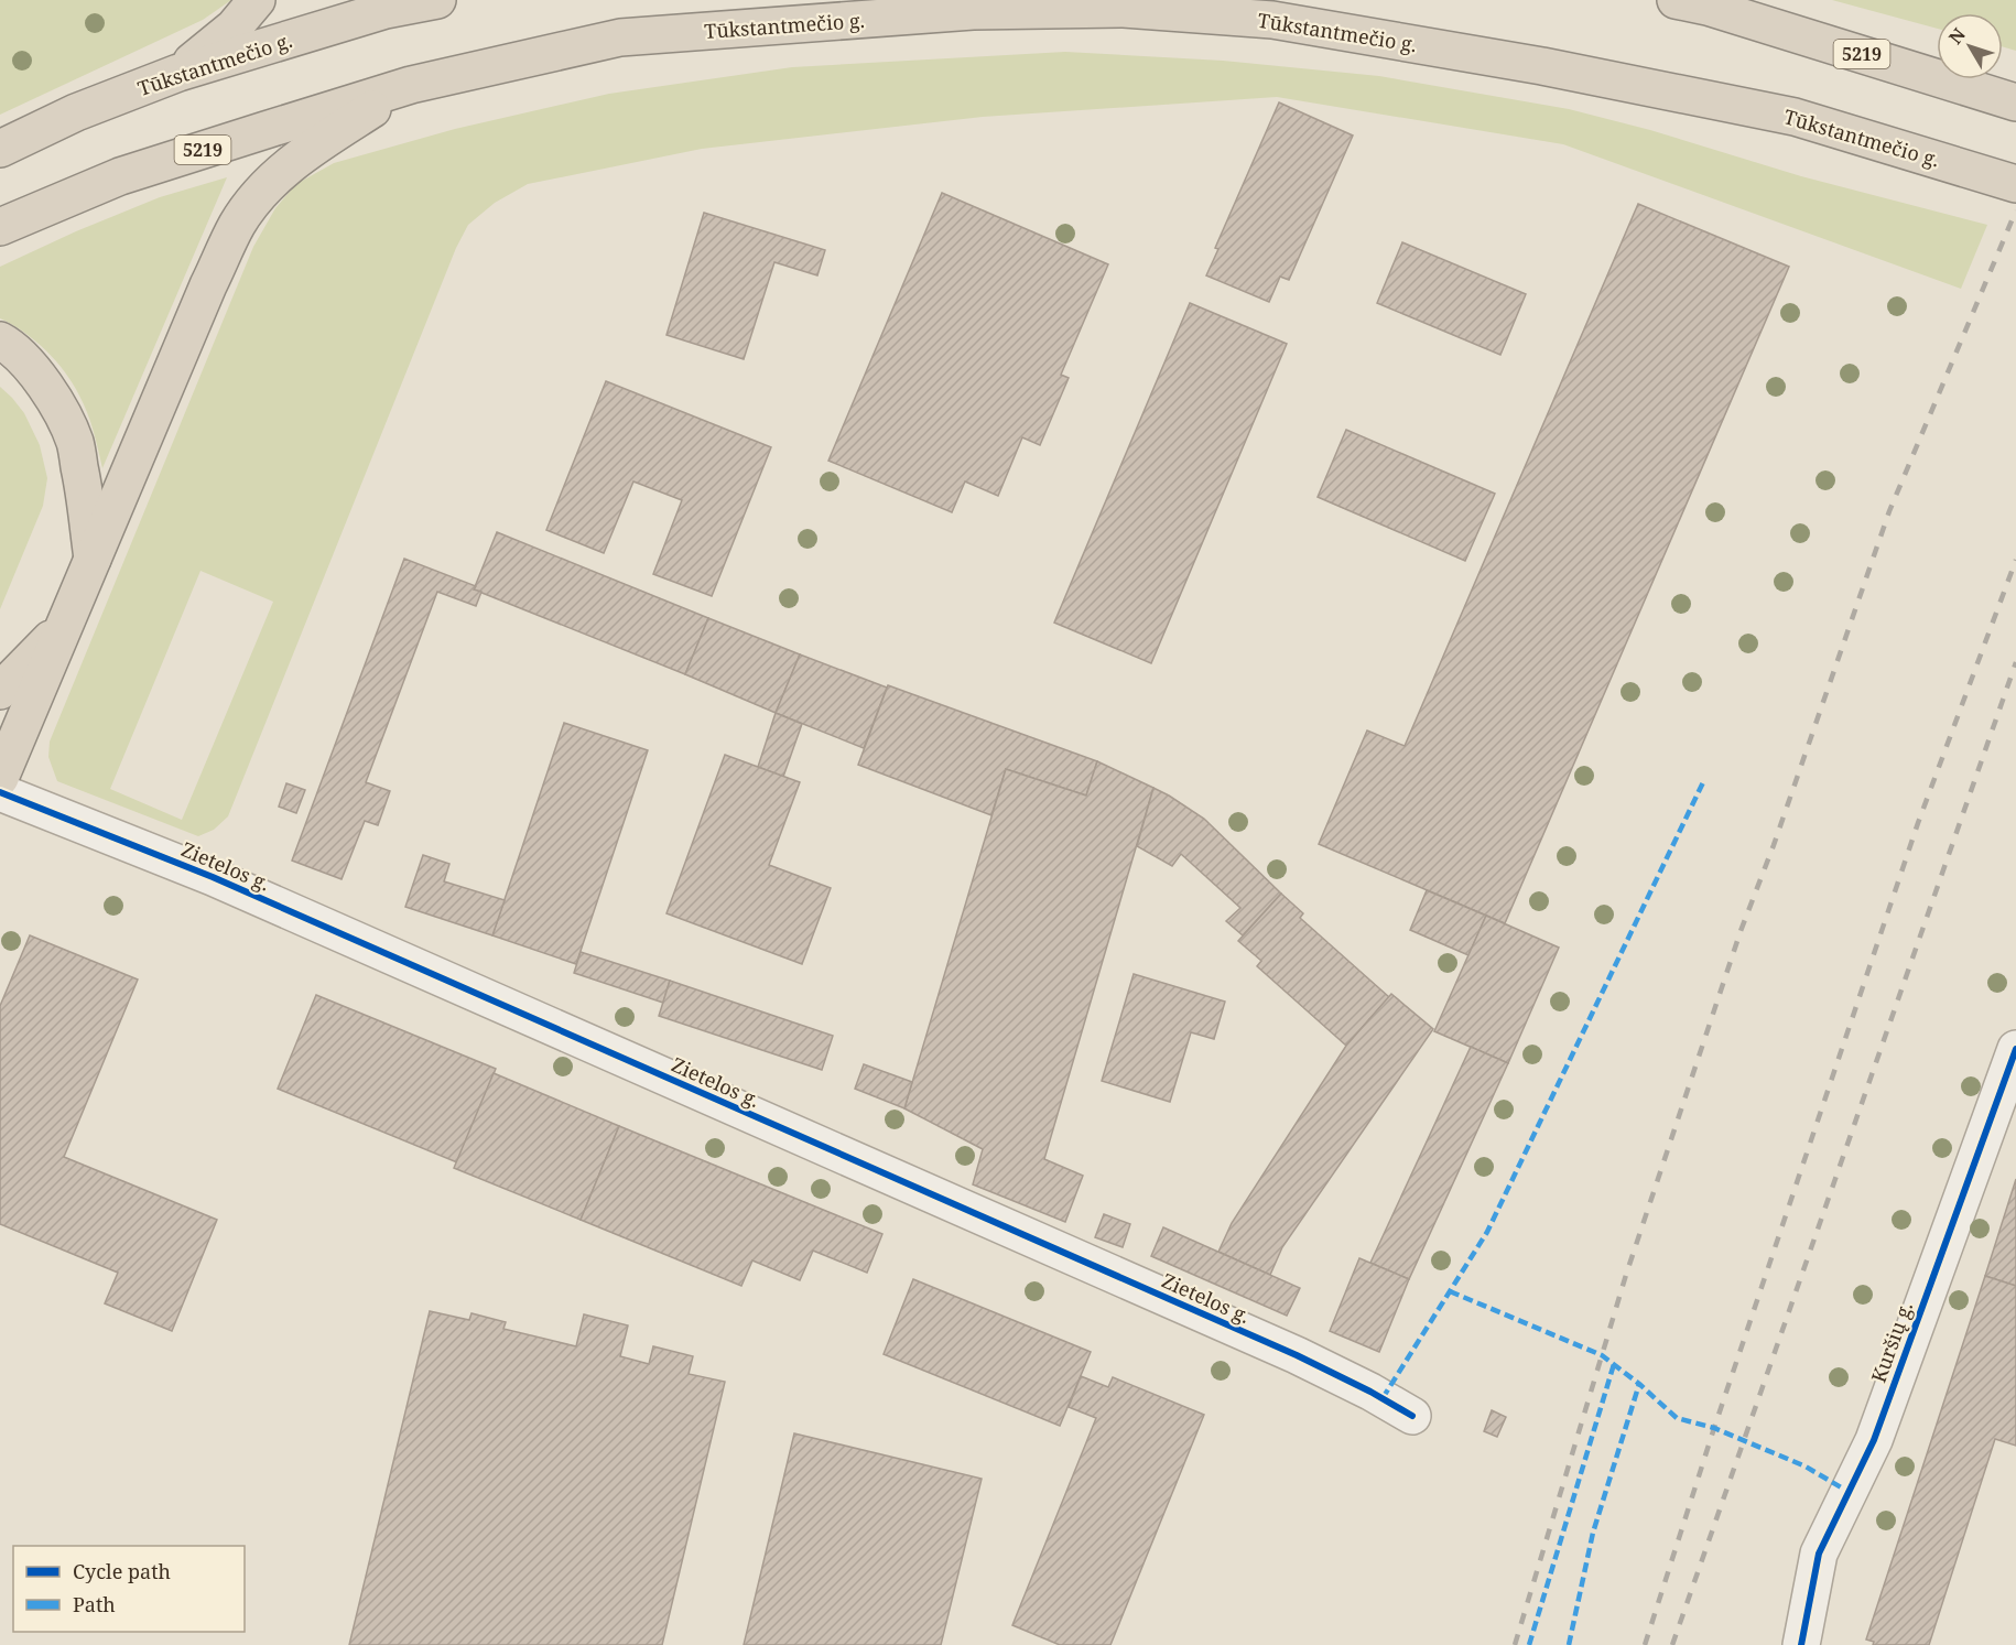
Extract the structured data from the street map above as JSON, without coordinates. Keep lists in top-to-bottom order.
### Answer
{
  "streets": {
    "highway": ["Tūkstantmečio g.", "5219"],
    "street": ["Zietelos g.", "Kuršių g."]
  },
  "legend": ["Cycle path", "Path"],
  "north": "top left"
}
